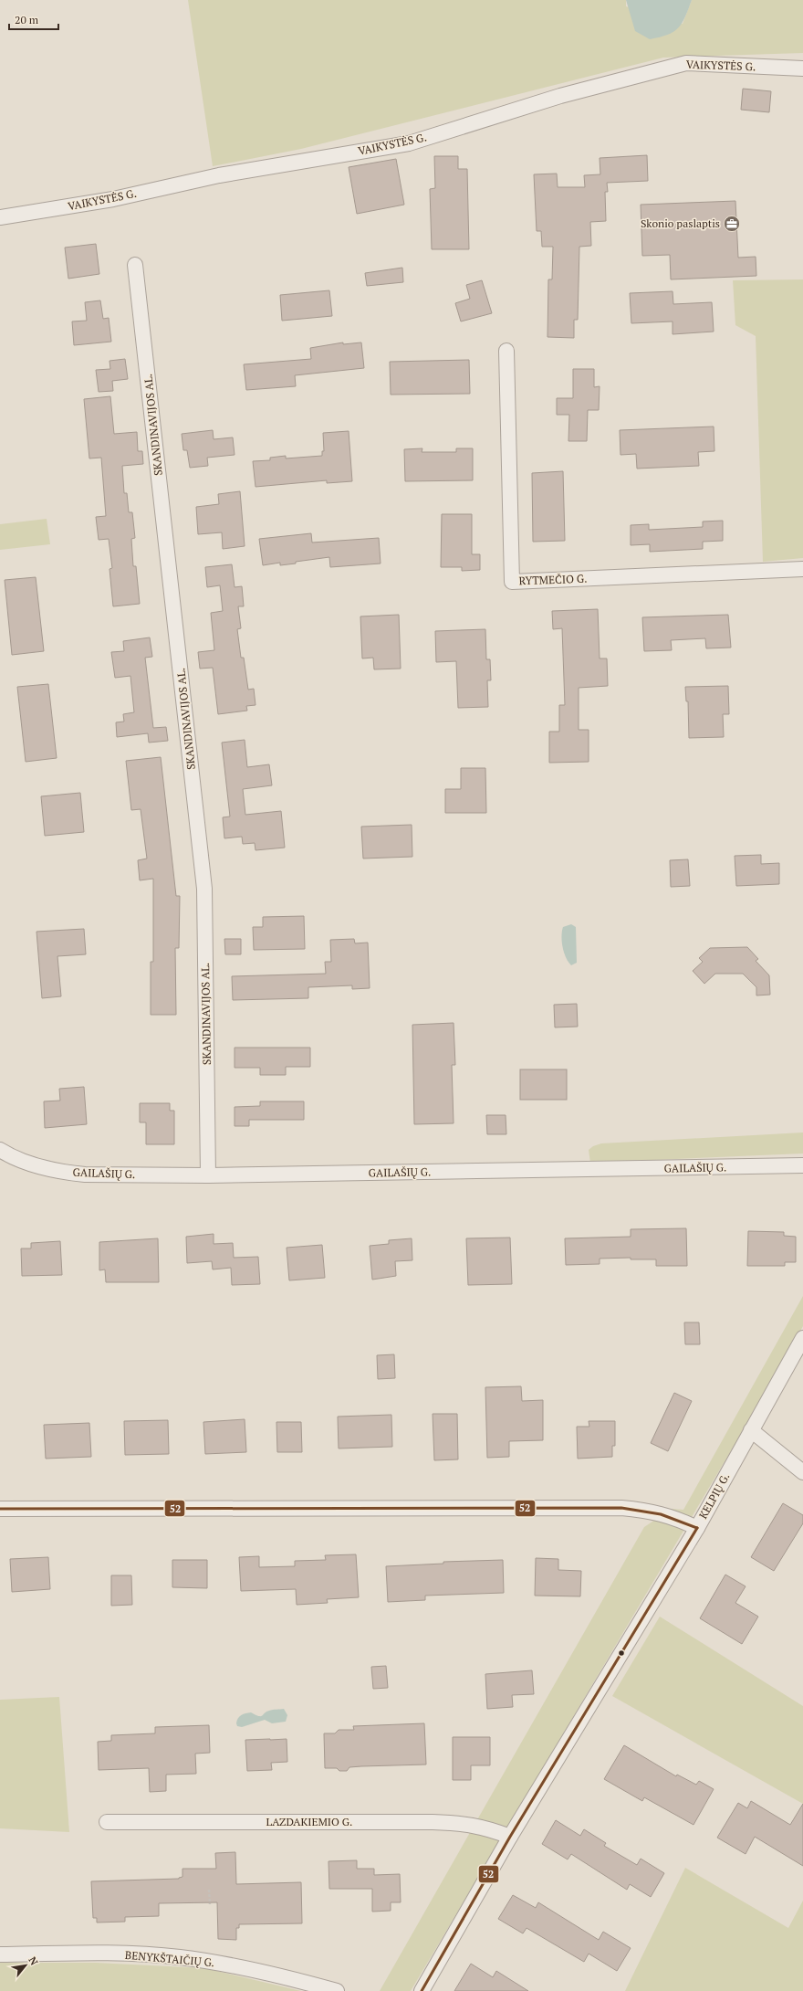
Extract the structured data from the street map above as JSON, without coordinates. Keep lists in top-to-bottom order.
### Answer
{
  "streets": {
    "street": [
      "VAIKYSTĖS G.",
      "SKANDINAVIJOS AL.",
      "RYTMEČIO G.",
      "GAILAŠIŲ G.",
      "KELPIŲ G.",
      "LAZDAKIEMIO G.",
      "BENYKŠTAIČIŲ G."
    ]
  },
  "crossings": [
    ["SKANDINAVIJOS AL.", "GAILAŠIŲ G."],
    ["KELPIŲ G.", "LAZDAKIEMIO G."]
  ],
  "places": {
    "office": ["Skonio paslaptis"]
  },
  "lines": ["transit line 52"],
  "scale_bar": "20 m",
  "north": "top right"
}
